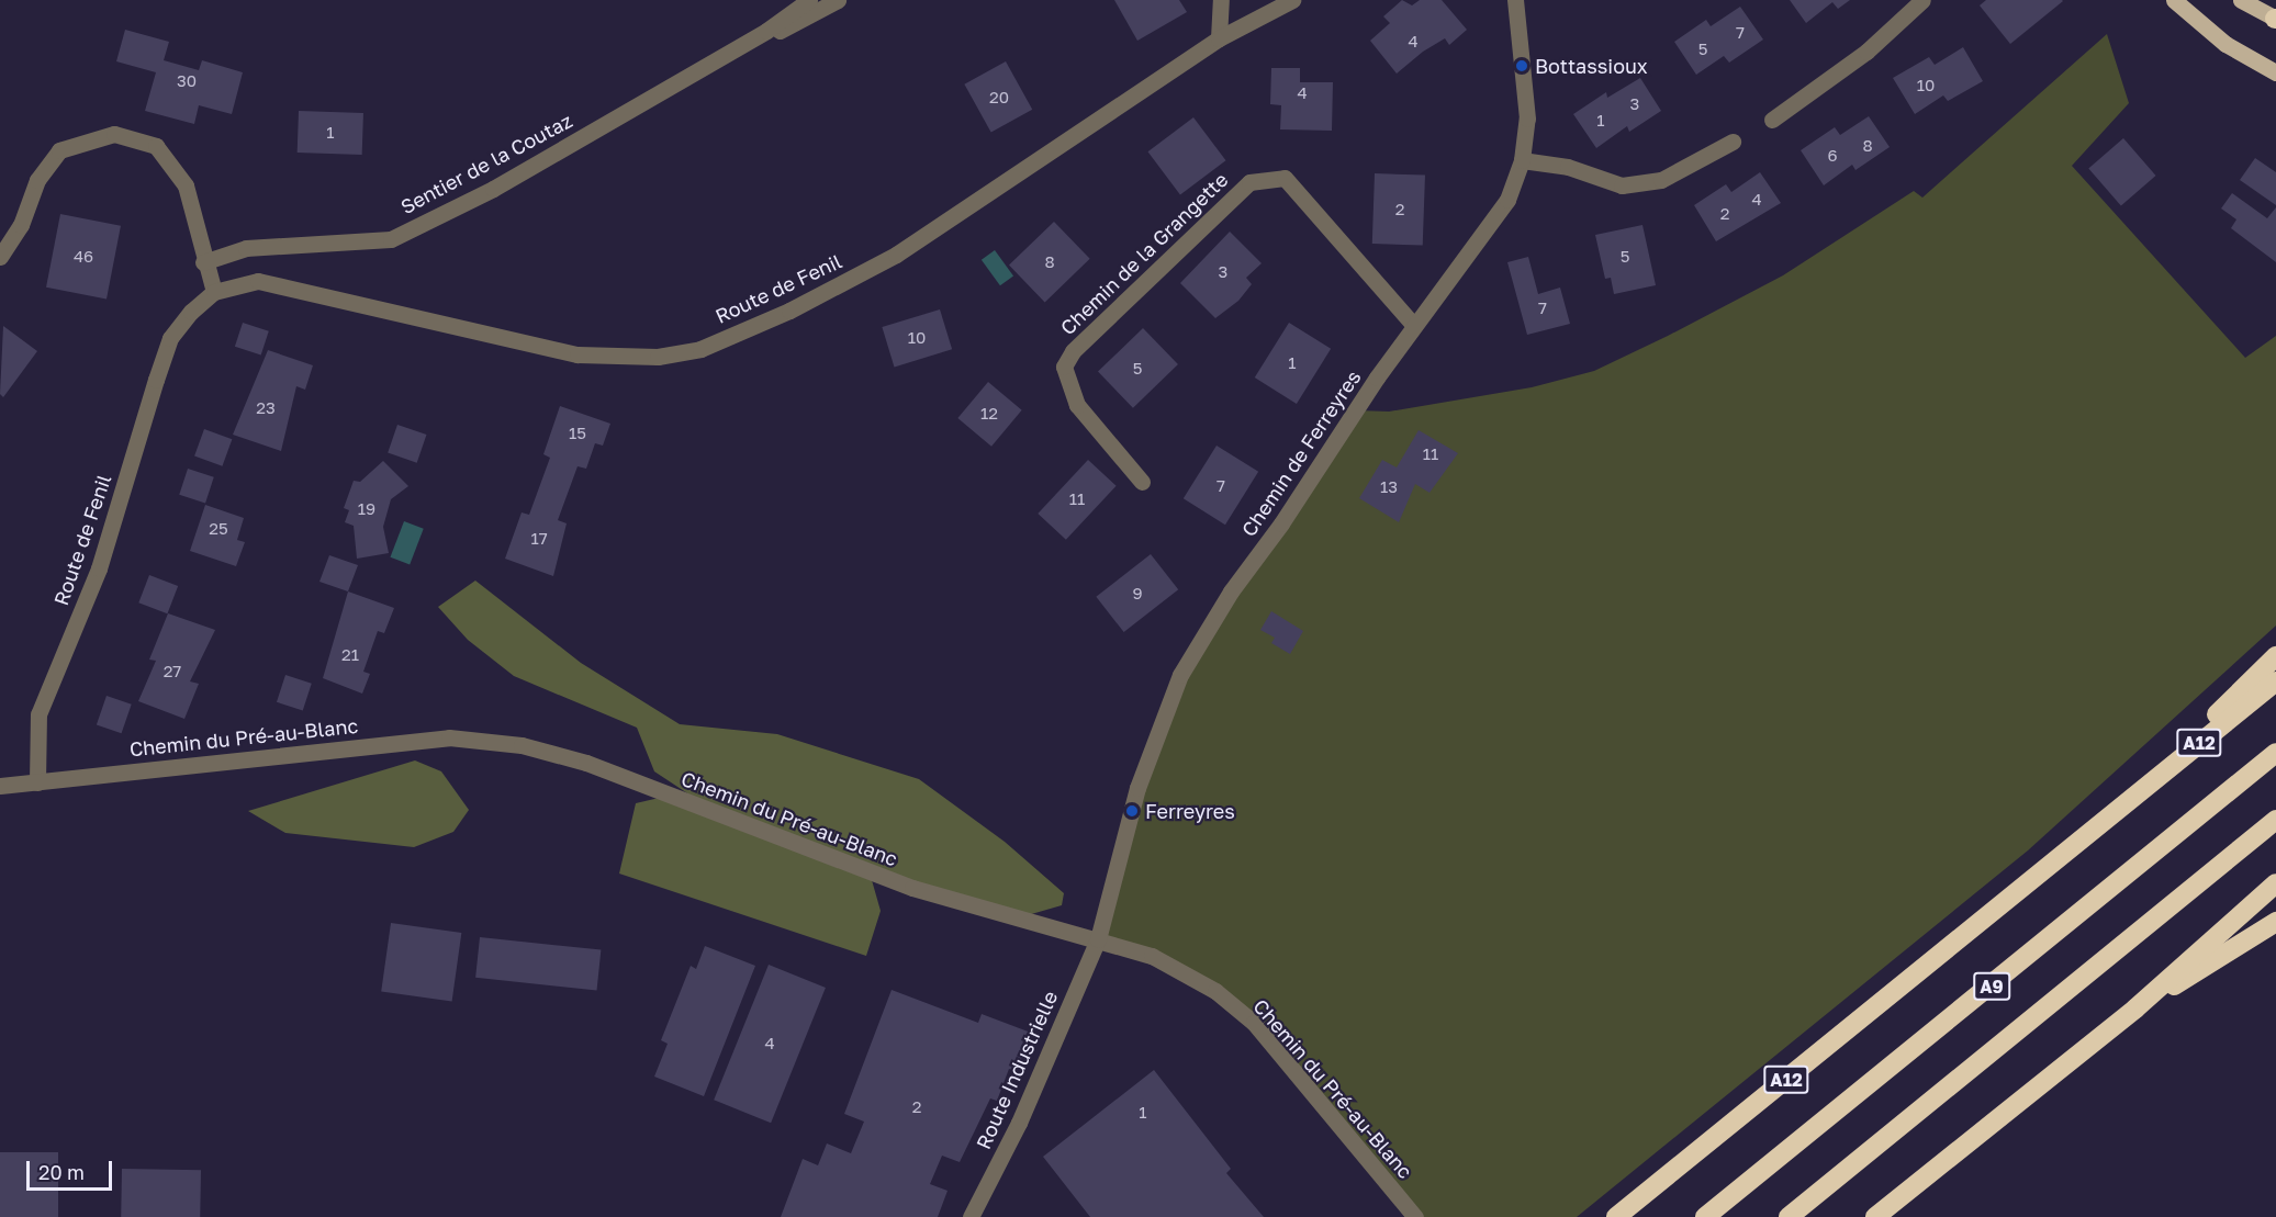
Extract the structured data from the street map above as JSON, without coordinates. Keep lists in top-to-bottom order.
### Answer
{
  "streets": {
    "highway": ["A12", "A9"],
    "street": [
      "Sentier de la Coutaz",
      "Chemin de la Grangette",
      "Route de Fenil",
      "Chemin de Ferreyres",
      "Chemin du Pré-au-Blanc",
      "Route Industrielle"
    ]
  },
  "crossings": [
    ["Chemin de la Grangette", "Chemin de Ferreyres"],
    ["Route de Fenil", "Chemin du Pré-au-Blanc"],
    ["Chemin de Ferreyres", "Chemin du Pré-au-Blanc"],
    ["Chemin de Ferreyres", "Route Industrielle"],
    ["Chemin du Pré-au-Blanc", "Route Industrielle"]
  ],
  "places": ["Bottassioux", "Ferreyres"],
  "house_numbers": [
    "7",
    "4",
    "5",
    "30",
    "10",
    "4",
    "20",
    "3",
    "1",
    "1",
    "8",
    "6",
    "4",
    "2",
    "2",
    "46",
    "5",
    "8",
    "3",
    "7",
    "10",
    "1",
    "5",
    "23",
    "12",
    "15",
    "11",
    "7",
    "13",
    "11",
    "19",
    "25",
    "17",
    "9",
    "21",
    "27",
    "4",
    "2",
    "1"
  ],
  "scale_bar": "20 m"
}
